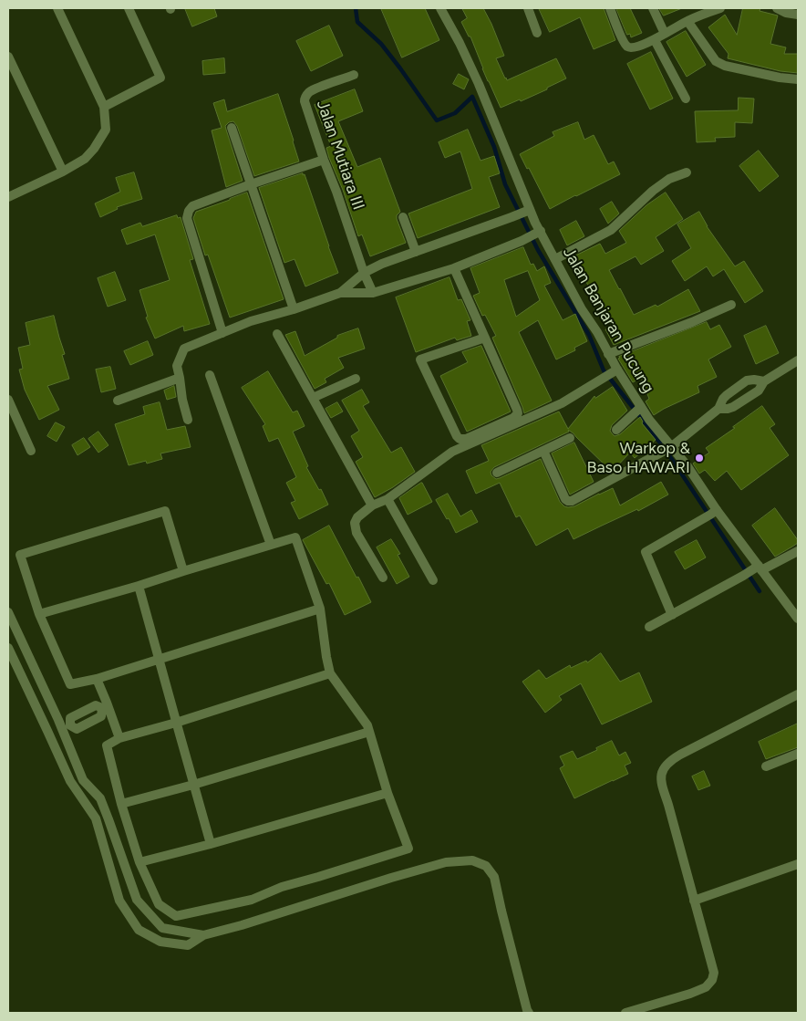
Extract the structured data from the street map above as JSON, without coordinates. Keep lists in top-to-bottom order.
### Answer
{
  "streets": {
    "street": ["Jalan Mutiara III", "Jalan Banjaran Pucung"]
  },
  "places": ["Warkop & Baso HAWARI"]
}
